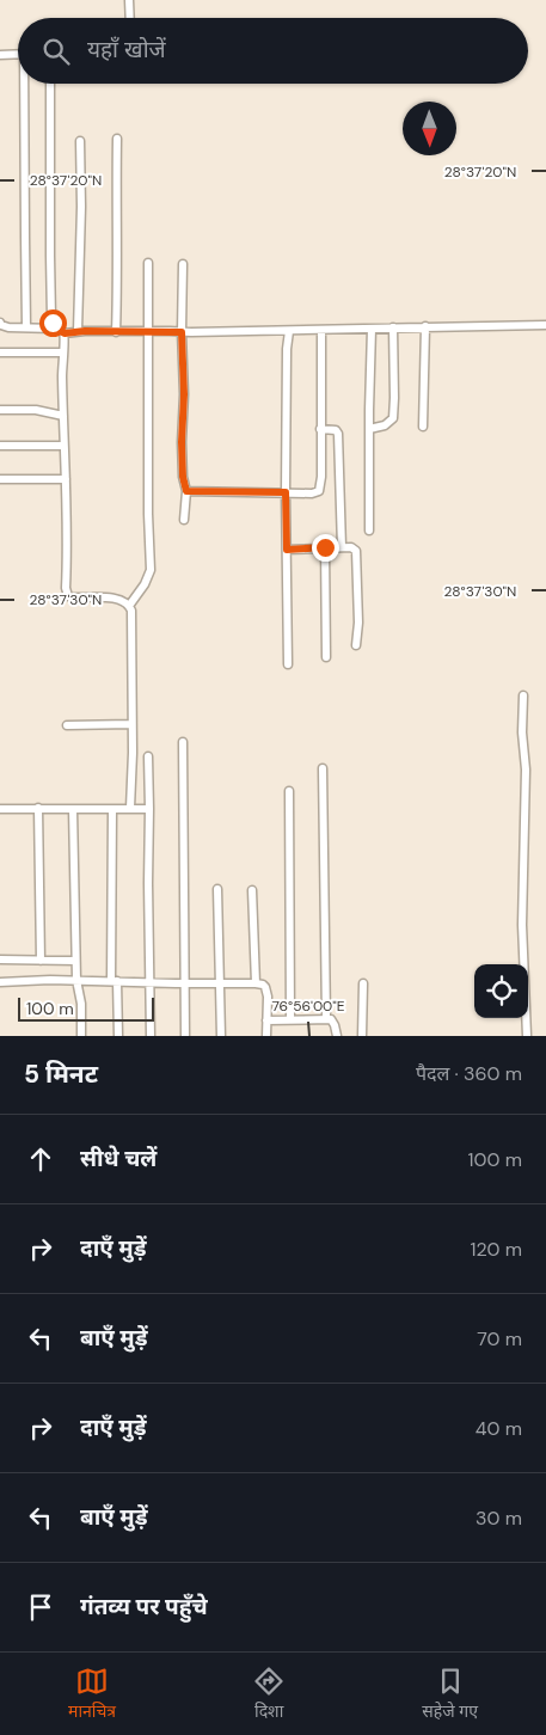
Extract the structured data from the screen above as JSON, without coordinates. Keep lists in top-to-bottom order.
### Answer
{
  "scale_bar": "100 m",
  "north": "bottom",
  "page": {
    "search": "यहाँ खोजें",
    "scale": "100 m",
    "heading": ["5 मिनट", "पैदल · 360 m"],
    "list": [
      ["सीधे चलें", "100 m"],
      ["दाएँ मुड़ें", "120 m"],
      ["बाएँ मुड़ें", "70 m"],
      ["दाएँ मुड़ें", "40 m"],
      ["बाएँ मुड़ें", "30 m"],
      "गंतव्य पर पहुँचे"
    ],
    "nav": ["मानचित्र", "दिशा", "सहेजे गए"]
  },
  "coordinates": ["28°37'20\"N", "28°37'30\"N", "76°56'00\"E"]
}
